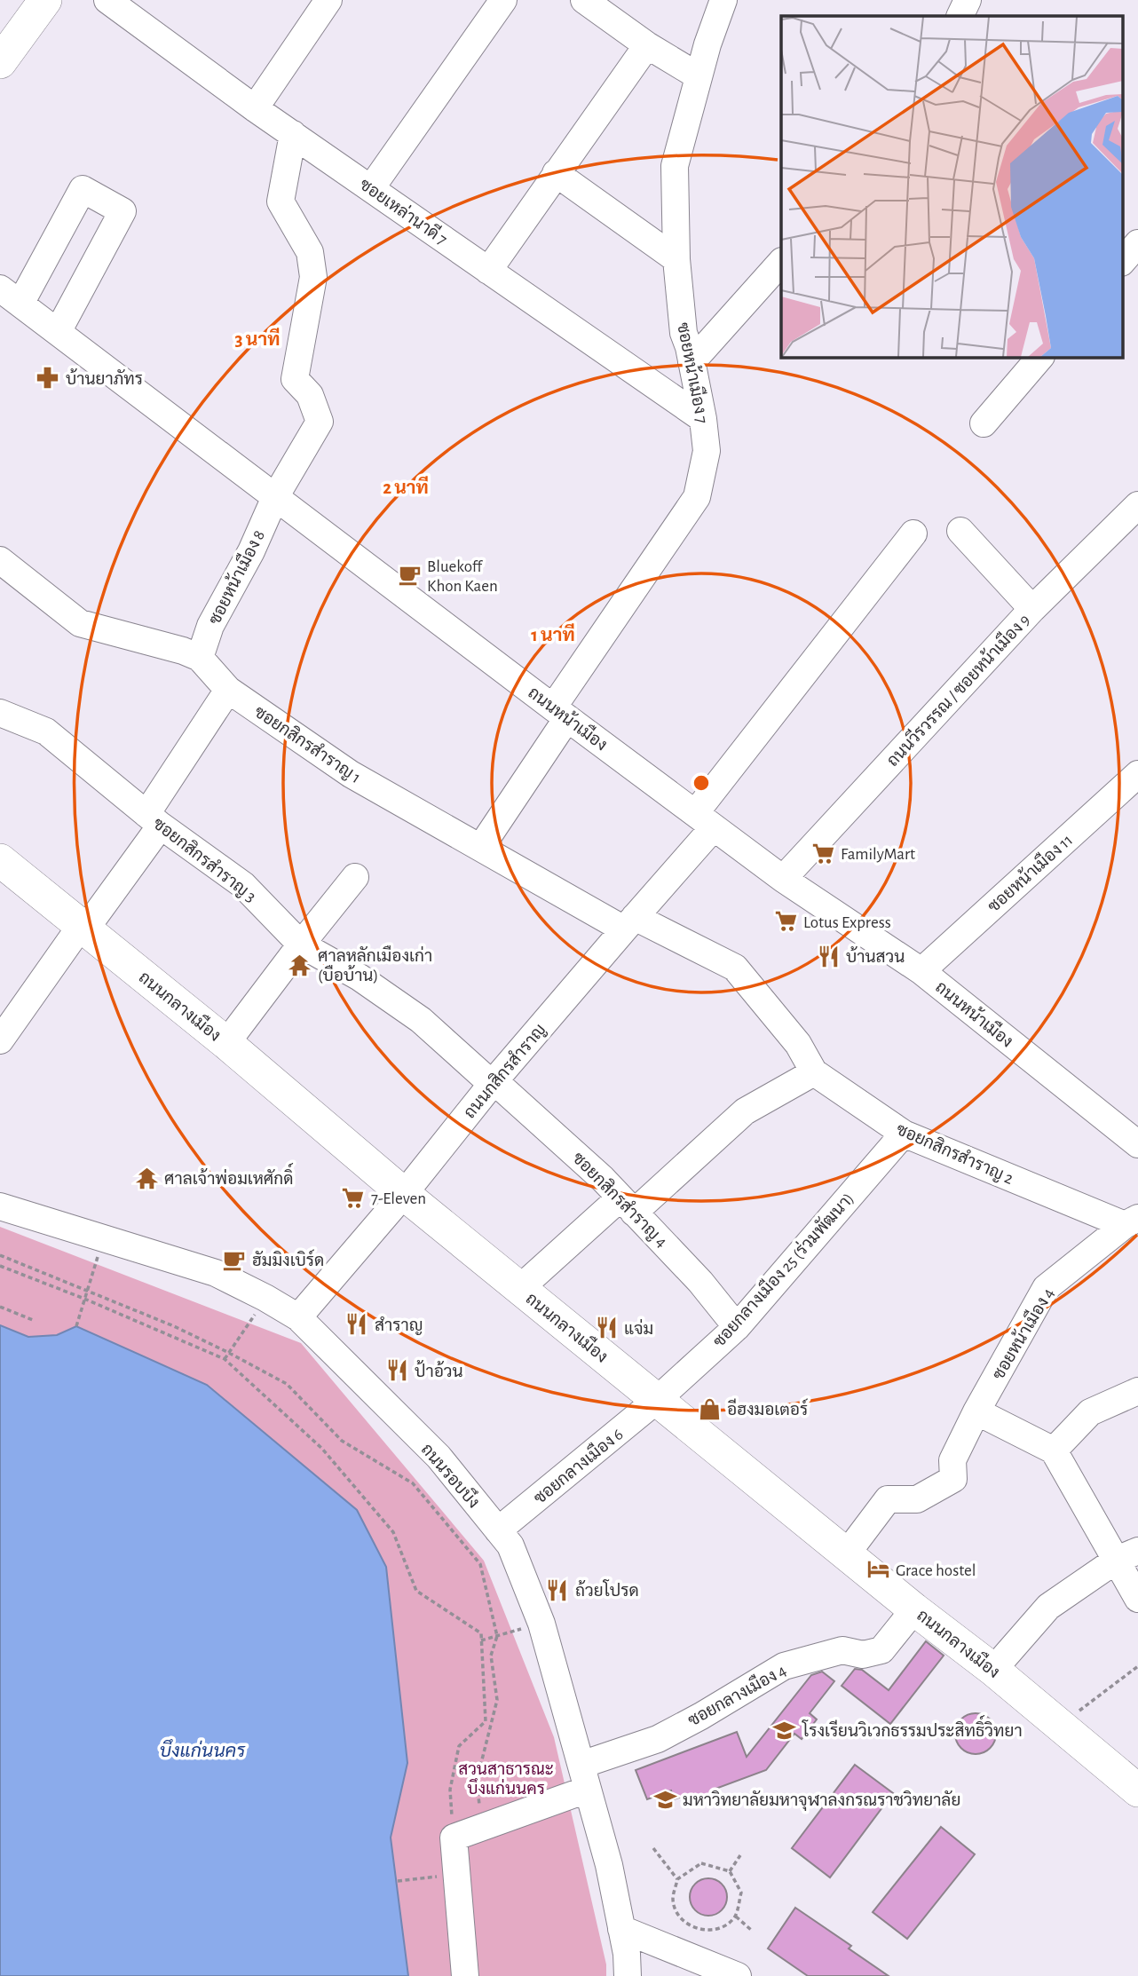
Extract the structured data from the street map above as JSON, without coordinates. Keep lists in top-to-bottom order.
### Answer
{
  "streets": {
    "main road": ["ถนนกลางเมือง"],
    "street": [
      "ซอยเหล่านาดี 7",
      "ซอยหน้าเมือง 7",
      "ซอยหน้าเมือง 8",
      "ถนนวีรวรรณ / ซอยหน้าเมือง 9",
      "ถนนหน้าเมือง",
      "ซอยกสิกรสำราญ 1",
      "ซอยกสิกรสำราญ 3",
      "ซอยหน้าเมือง 11",
      "ถนนกสิกรสำราญ",
      "ซอยกสิกรสำราญ 2",
      "ซอยกสิกรสำราญ 4",
      "ซอยกลางเมือง 25 (ร่วมพัฒนา)",
      "ซอยหน้าเมือง 4",
      "ซอยกลางเมือง 6",
      "ถนนรอบบึง",
      "ซอยกลางเมือง 4"
    ]
  },
  "crossings": [
    ["ซอยเหล่านาดี 7", "ซอยหน้าเมือง 7"],
    ["ซอยเหล่านาดี 7", "ซอยหน้าเมือง 8"],
    ["ซอยหน้าเมือง 7", "ถนนหน้าเมือง"],
    ["ซอยหน้าเมือง 8", "ถนนหน้าเมือง"],
    ["ซอยหน้าเมือง 8", "ซอยกสิกรสำราญ 1"],
    ["ถนนวีรวรรณ / ซอยหน้าเมือง 9", "ถนนหน้าเมือง"],
    ["ถนนหน้าเมือง", "ซอยหน้าเมือง 11"],
    ["ถนนหน้าเมือง", "ถนนกสิกรสำราญ"],
    ["ซอยกสิกรสำราญ 1", "ถนนกสิกรสำราญ"],
    ["ซอยกสิกรสำราญ 1", "ซอยกสิกรสำราญ 2"],
    ["ซอยกสิกรสำราญ 3", "ถนนกสิกรสำราญ"],
    ["ซอยกสิกรสำราญ 3", "ซอยกสิกรสำราญ 4"],
    ["ถนนกลางเมือง", "ถนนกสิกรสำราญ"],
    ["ถนนกลางเมือง", "ซอยกลางเมือง 25 (ร่วมพัฒนา)"],
    ["ถนนกลางเมือง", "ซอยหน้าเมือง 4"],
    ["ถนนกลางเมือง", "ซอยกลางเมือง 6"],
    ["ถนนกลางเมือง", "ซอยกลางเมือง 4"],
    ["ถนนกสิกรสำราญ", "ซอยกสิกรสำราญ 2"],
    ["ถนนกสิกรสำราญ", "ซอยกสิกรสำราญ 4"],
    ["ถนนกสิกรสำราญ", "ถนนรอบบึง"],
    ["ซอยกสิกรสำราญ 2", "ซอยกลางเมือง 25 (ร่วมพัฒนา)"],
    ["ซอยกสิกรสำราญ 2", "ซอยหน้าเมือง 4"],
    ["ซอยกสิกรสำราญ 4", "ซอยกลางเมือง 25 (ร่วมพัฒนา)"],
    ["ซอยกลางเมือง 25 (ร่วมพัฒนา)", "ซอยกลางเมือง 6"],
    ["ซอยกลางเมือง 6", "ถนนรอบบึง"],
    ["ถนนรอบบึง", "ซอยกลางเมือง 4"]
  ],
  "water": ["บึงแก่นนคร"],
  "parks": ["สวนสาธารณะ บึงแก่นนคร"],
  "places": {
    "pharmacy": ["บ้านยาภัทร"],
    "cafe": ["Bluekoff Khon Kaen", "ฮัมมิงเบิร์ด"],
    "supermarket": ["FamilyMart", "Lotus Express", "7-Eleven"],
    "restaurant": [
      "บ้านสวน",
      "สำราญ",
      "แจ่ม",
      "ป้าอ้วน",
      "ถ้วยโปรด"
    ],
    "temple": ["ศาลหลักเมืองเก่า (บือบ้าน)", "ศาลเจ้าพ่อมเหศักดิ์"],
    "shop": ["อีฮงมอเตอร์"],
    "hotel": ["Grace hostel"],
    "school or university": ["โรงเรียนวิเวกธรรมประสิทธิ์วิทยา", "มหาวิทยาลัยมหาจุฬาลงกรณราชวิทยาลัย"]
  },
  "rings": ["3 นาที", "2 นาที", "1 นาที"]
}
